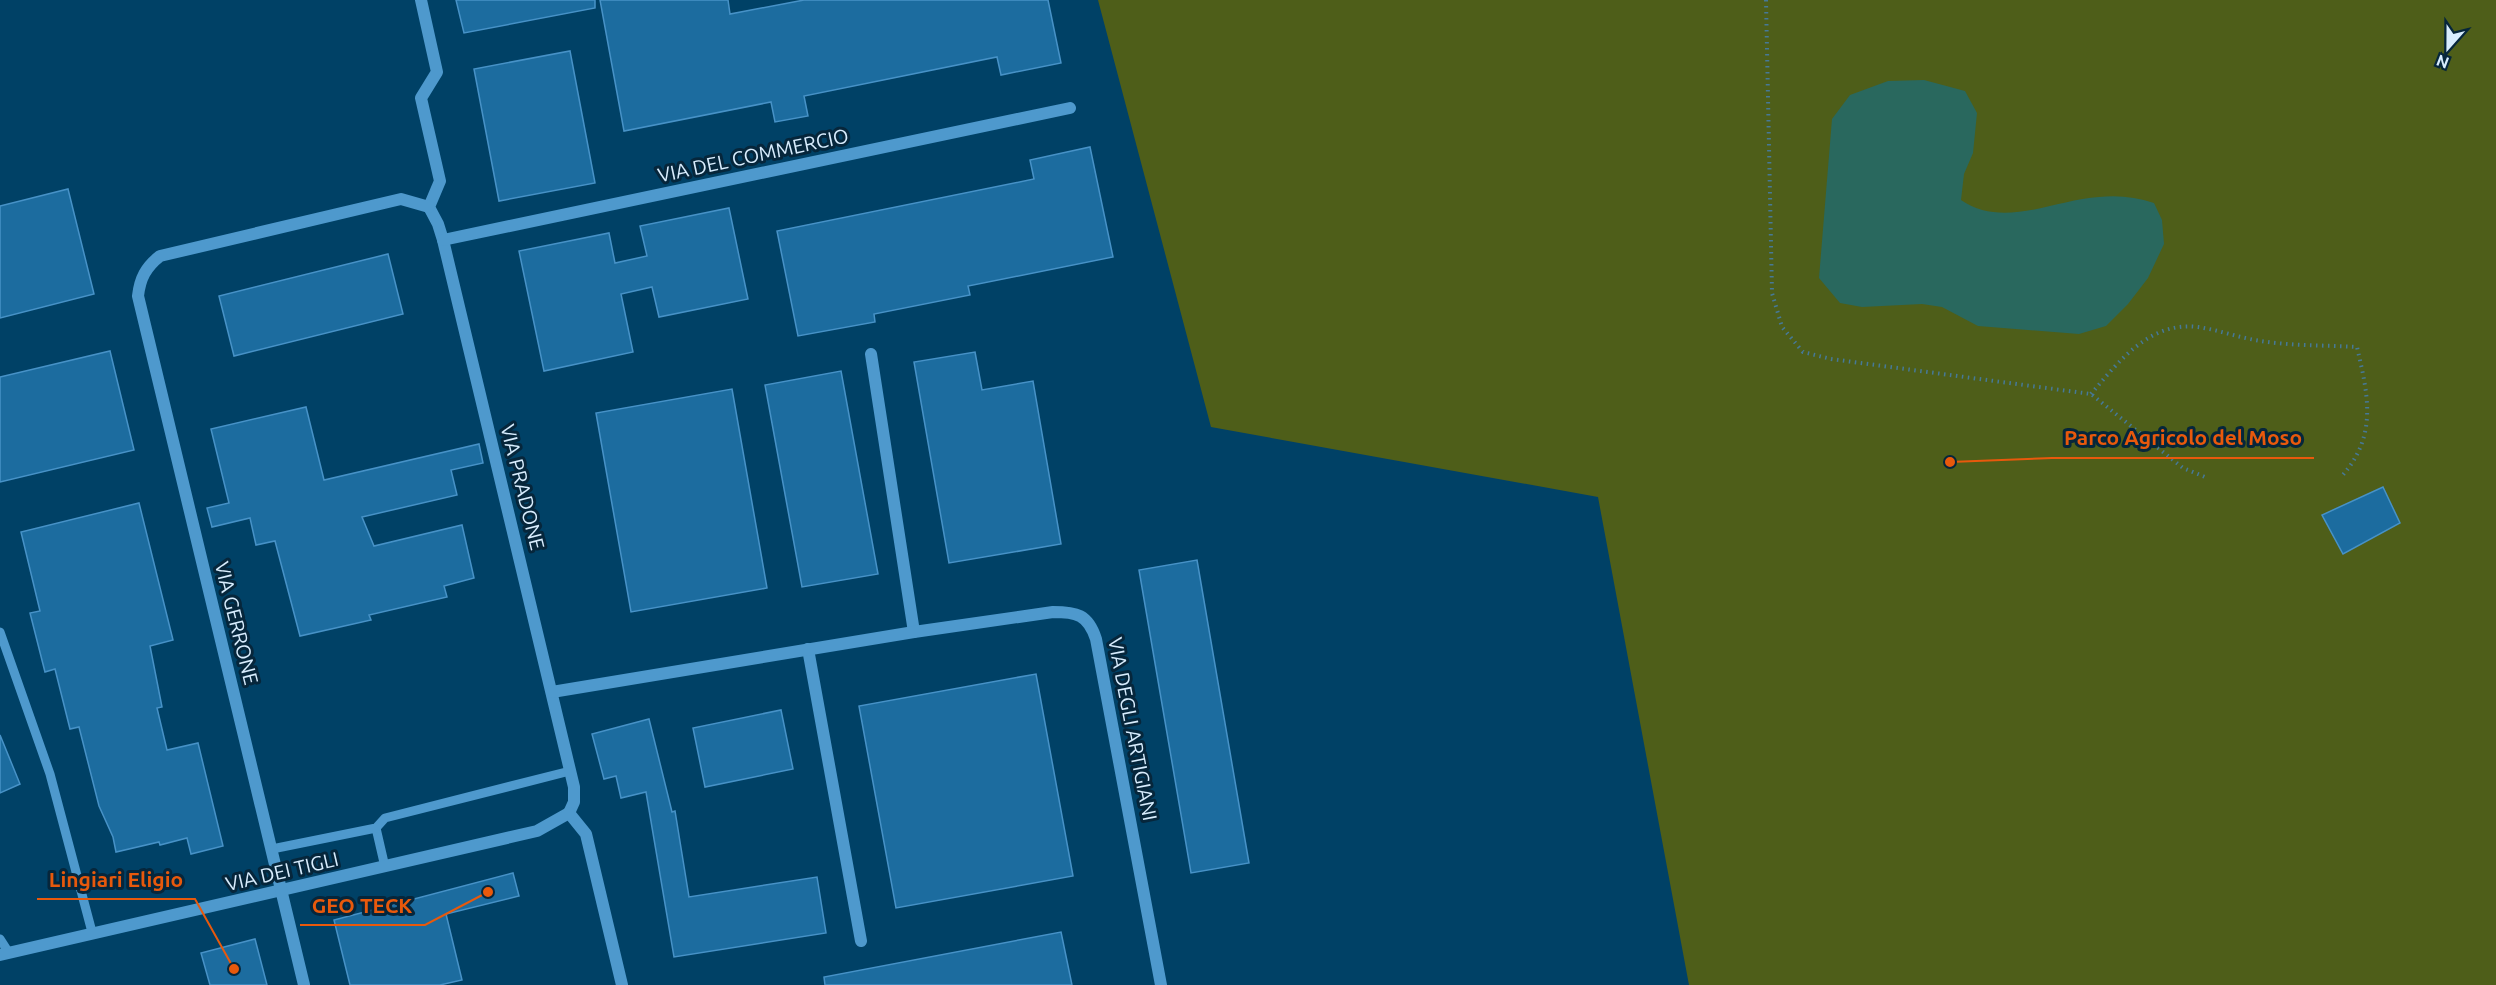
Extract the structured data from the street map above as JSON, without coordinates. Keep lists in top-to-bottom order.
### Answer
{
  "streets": {
    "street": [
      "VIA DEL COMMERCIO",
      "VIA PRADONE",
      "VIA GERRONE",
      "VIA DEGLI ARTIGIANI",
      "VIA DEI TIGLI"
    ]
  },
  "crossings": [
    ["VIA DEL COMMERCIO", "VIA PRADONE"],
    ["VIA PRADONE", "VIA GERRONE"],
    ["VIA PRADONE", "VIA DEGLI ARTIGIANI"],
    ["VIA PRADONE", "VIA DEI TIGLI"],
    ["VIA GERRONE", "VIA DEI TIGLI"]
  ],
  "places": ["Parco Agricolo del Moso", "GEO TECK", "Lingiari Eligio"],
  "north": "bottom"
}
